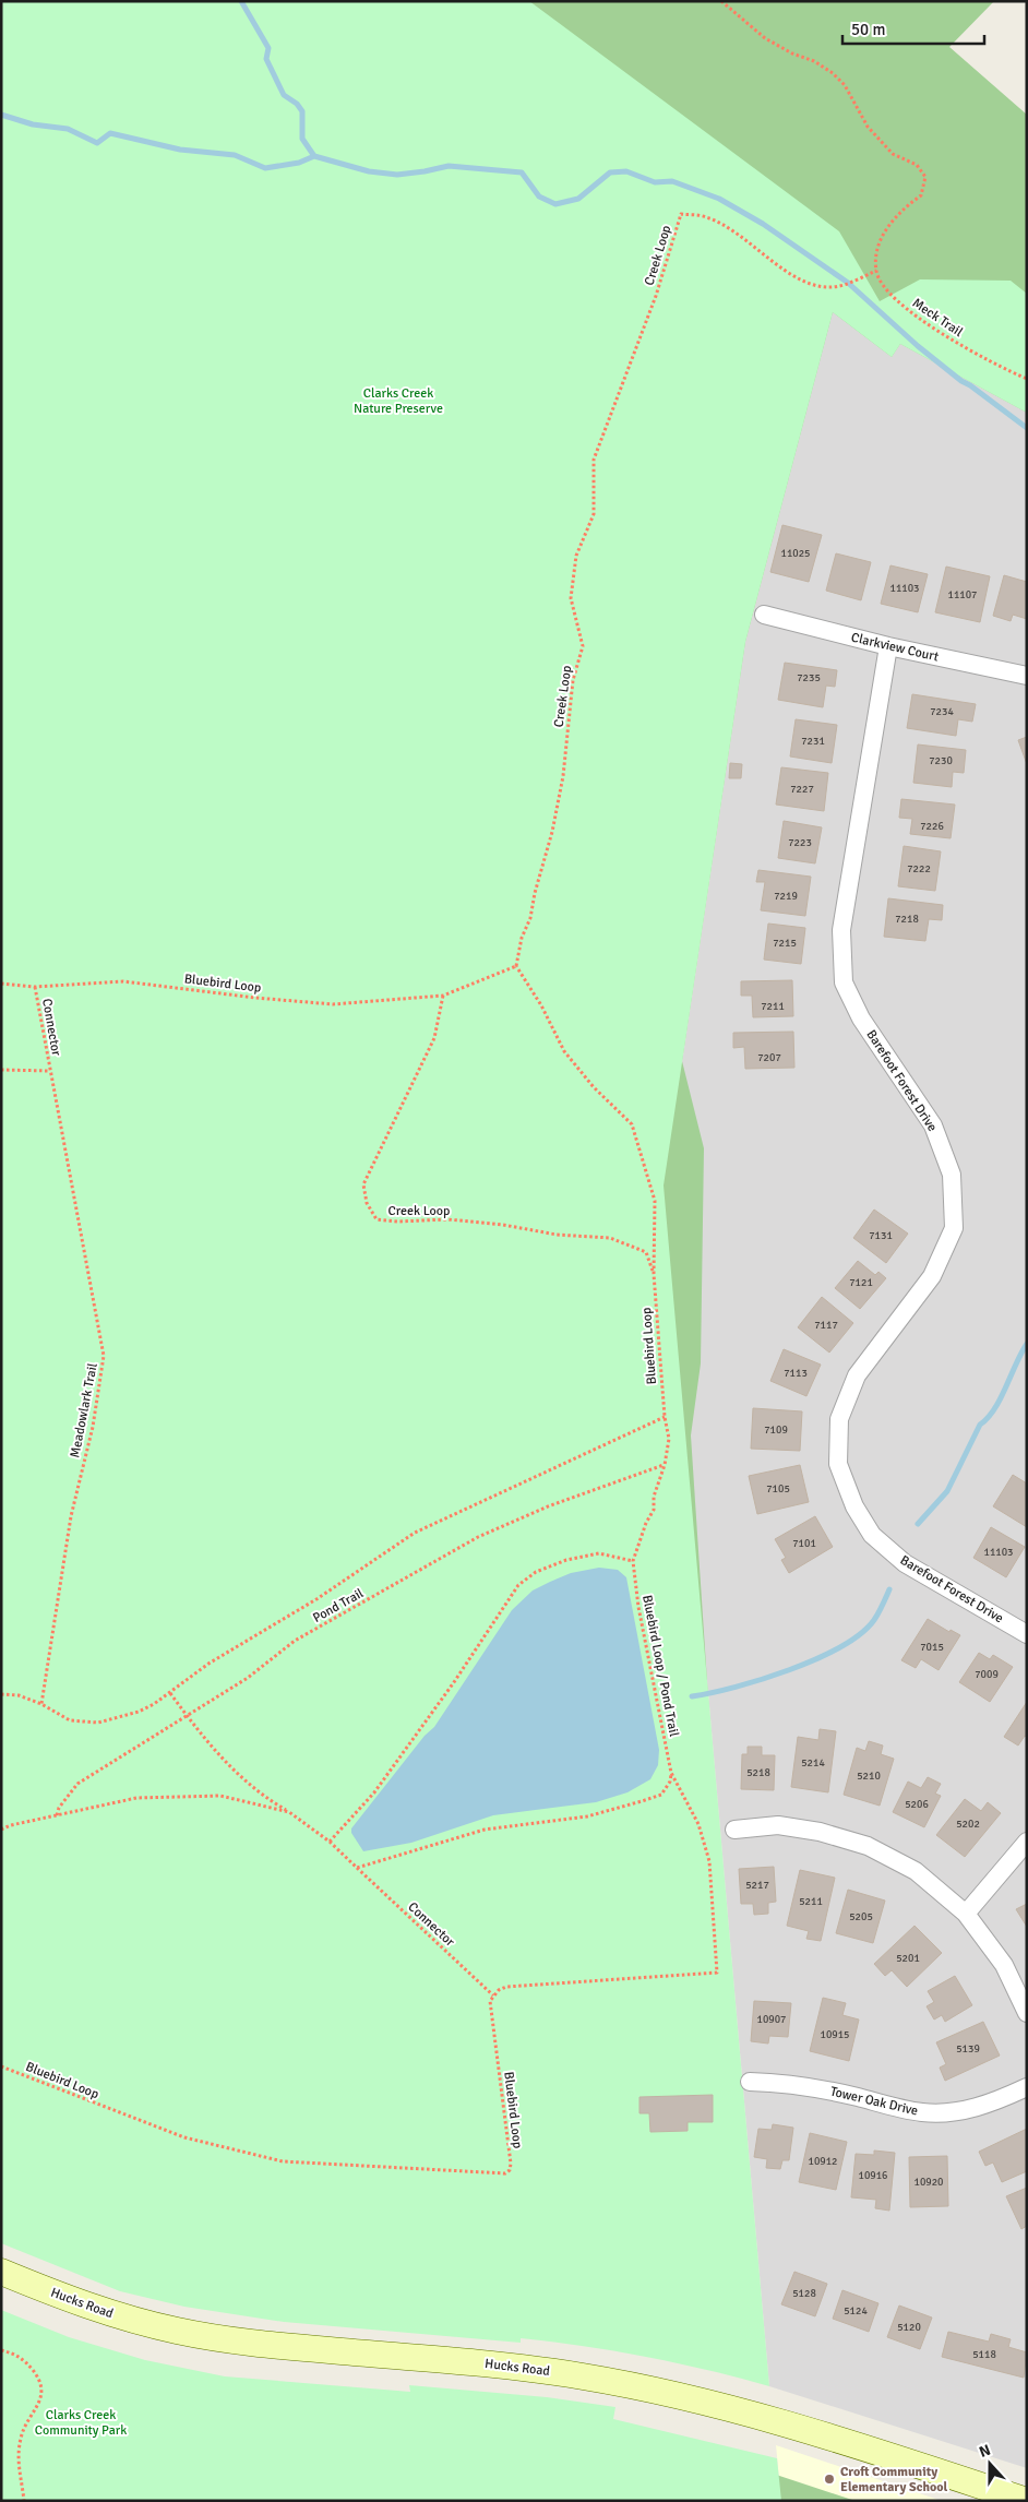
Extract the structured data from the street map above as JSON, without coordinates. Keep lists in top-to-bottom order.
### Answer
{
  "streets": {
    "main road": ["Hucks Road"],
    "street": ["Clarkview Court", "Barefoot Forest Drive", "Tower Oak Drive"],
    "path": [
      "Creek Loop",
      "Meck Trail",
      "Bluebird Loop",
      "Connector",
      "Meadowlark Trail",
      "Pond Trail",
      "Bluebird Loop / Pond Trail"
    ]
  },
  "crossings": [
    ["Creek Loop", "Meck Trail"],
    ["Creek Loop", "Bluebird Loop"],
    ["Clarkview Court", "Barefoot Forest Drive"],
    ["Bluebird Loop", "Connector"],
    ["Bluebird Loop", "Pond Trail"],
    ["Connector", "Meadowlark Trail"],
    ["Meadowlark Trail", "Pond Trail"]
  ],
  "parks": ["Clarks Creek Nature Preserve", "Clarks Creek Community Park"],
  "places": ["Croft Community Elementary School"],
  "house_numbers": [
    "11025",
    "11103",
    "11107",
    "7235",
    "7234",
    "7231",
    "7230",
    "7227",
    "7226",
    "7223",
    "7222",
    "7219",
    "7218",
    "7215",
    "7211",
    "7207",
    "7131",
    "7121",
    "7117",
    "7113",
    "7109",
    "7105",
    "7101",
    "11103",
    "7015",
    "7009",
    "5214",
    "5218",
    "5210",
    "5206",
    "5202",
    "5217",
    "5211",
    "5205",
    "5201",
    "10907",
    "10915",
    "5139",
    "10912",
    "10916",
    "10920",
    "5128",
    "5124",
    "5120",
    "5118"
  ],
  "scale_bar": "50 m",
  "north": "top"
}
